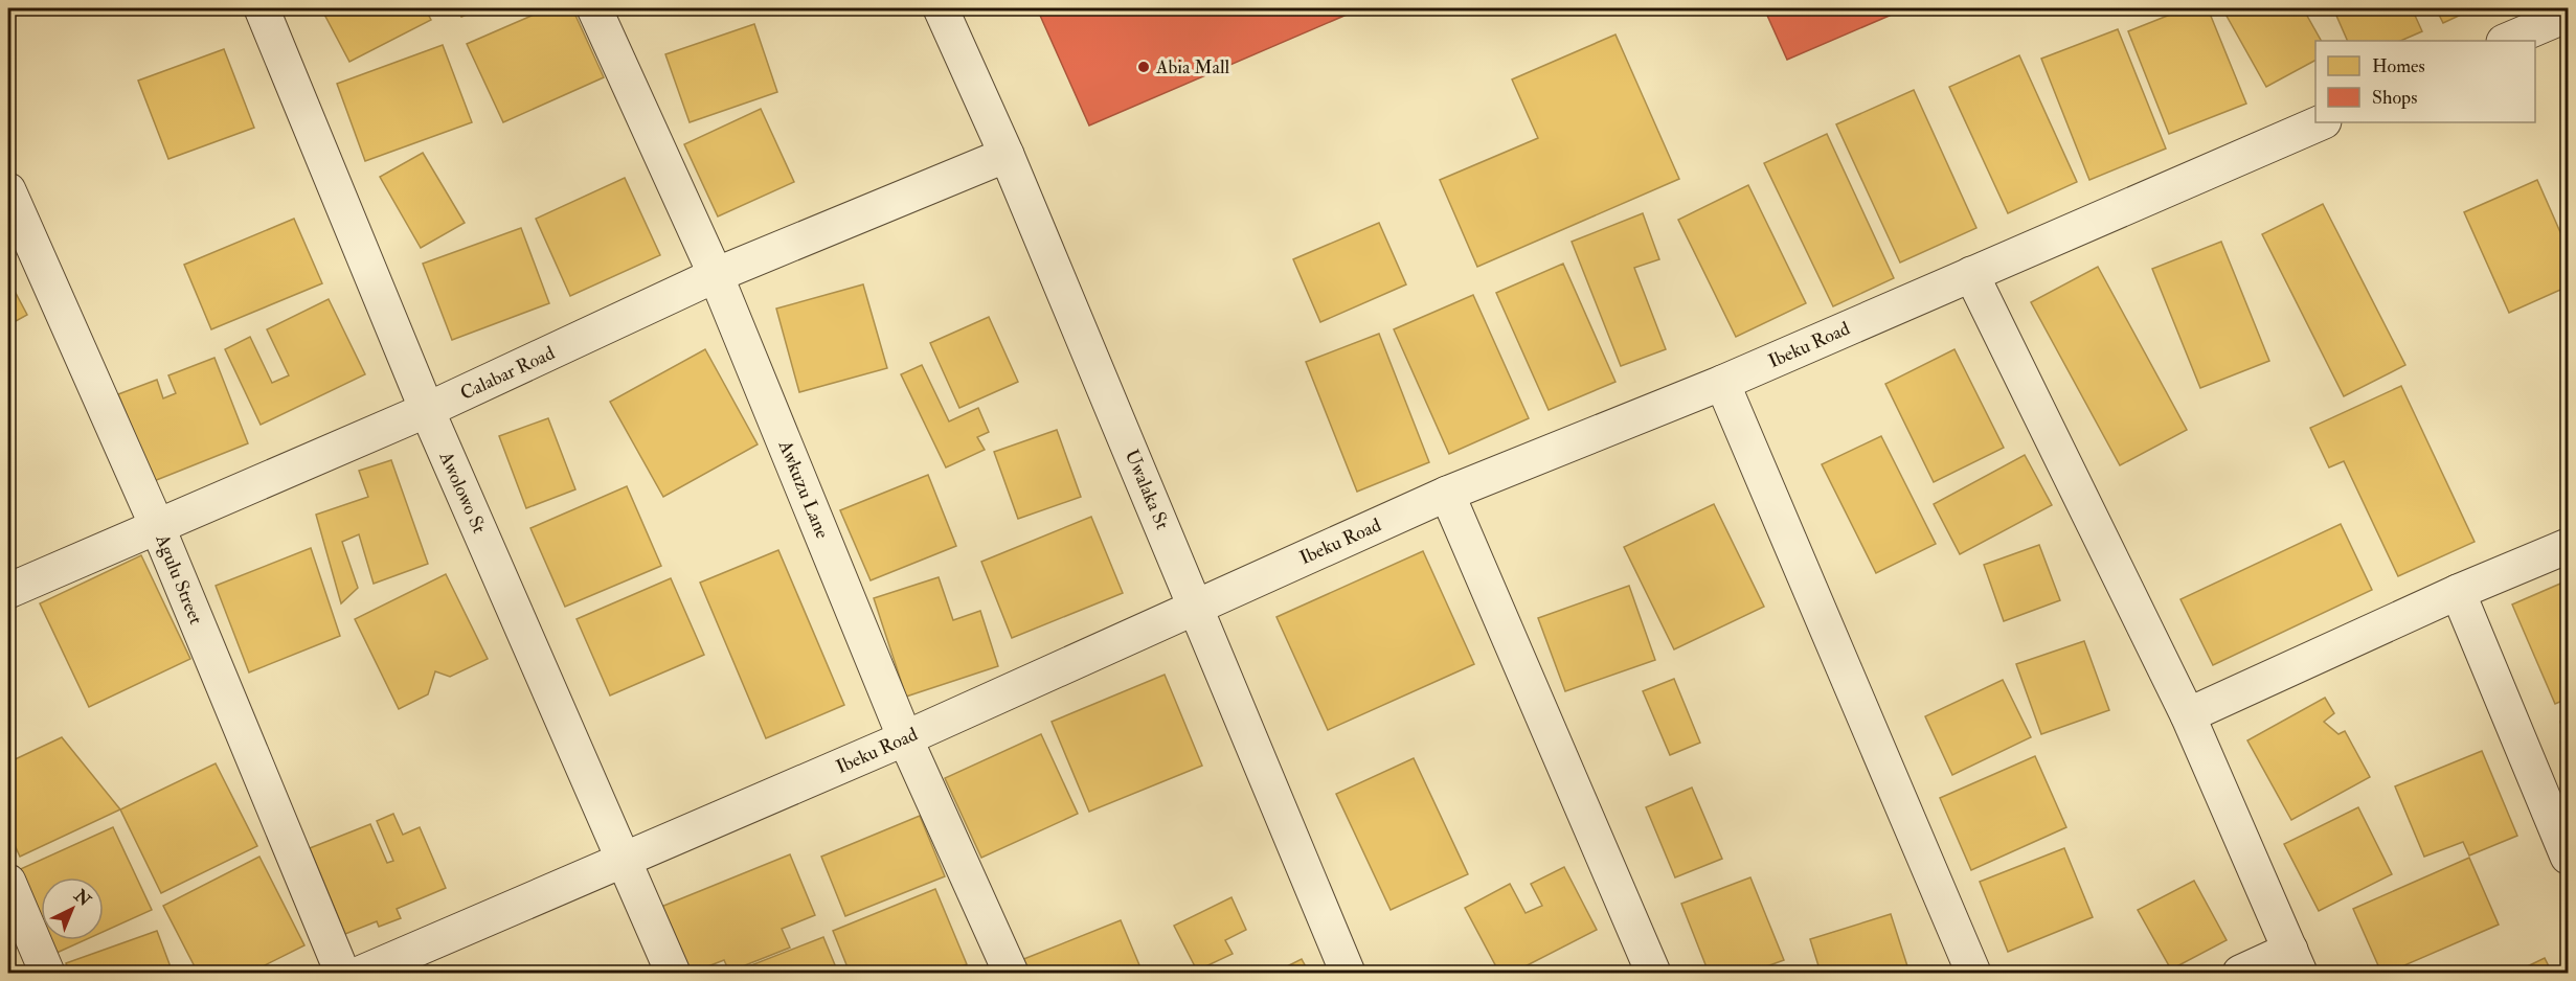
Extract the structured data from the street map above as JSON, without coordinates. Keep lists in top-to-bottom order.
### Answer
{
  "streets": {
    "street": [
      "Ibeku Road",
      "Calabar Road",
      "Awkuzu Lane",
      "Uwalaka St",
      "Awolowo St",
      "Agulu Street"
    ]
  },
  "crossings": [
    ["Ibeku Road", "Awkuzu Lane"],
    ["Ibeku Road", "Uwalaka St"],
    ["Ibeku Road", "Awolowo St"],
    ["Calabar Road", "Awkuzu Lane"],
    ["Calabar Road", "Uwalaka St"],
    ["Calabar Road", "Awolowo St"],
    ["Calabar Road", "Agulu Street"]
  ],
  "places": ["Abia Mall"],
  "legend": ["Homes", "Shops"],
  "north": "top right"
}
